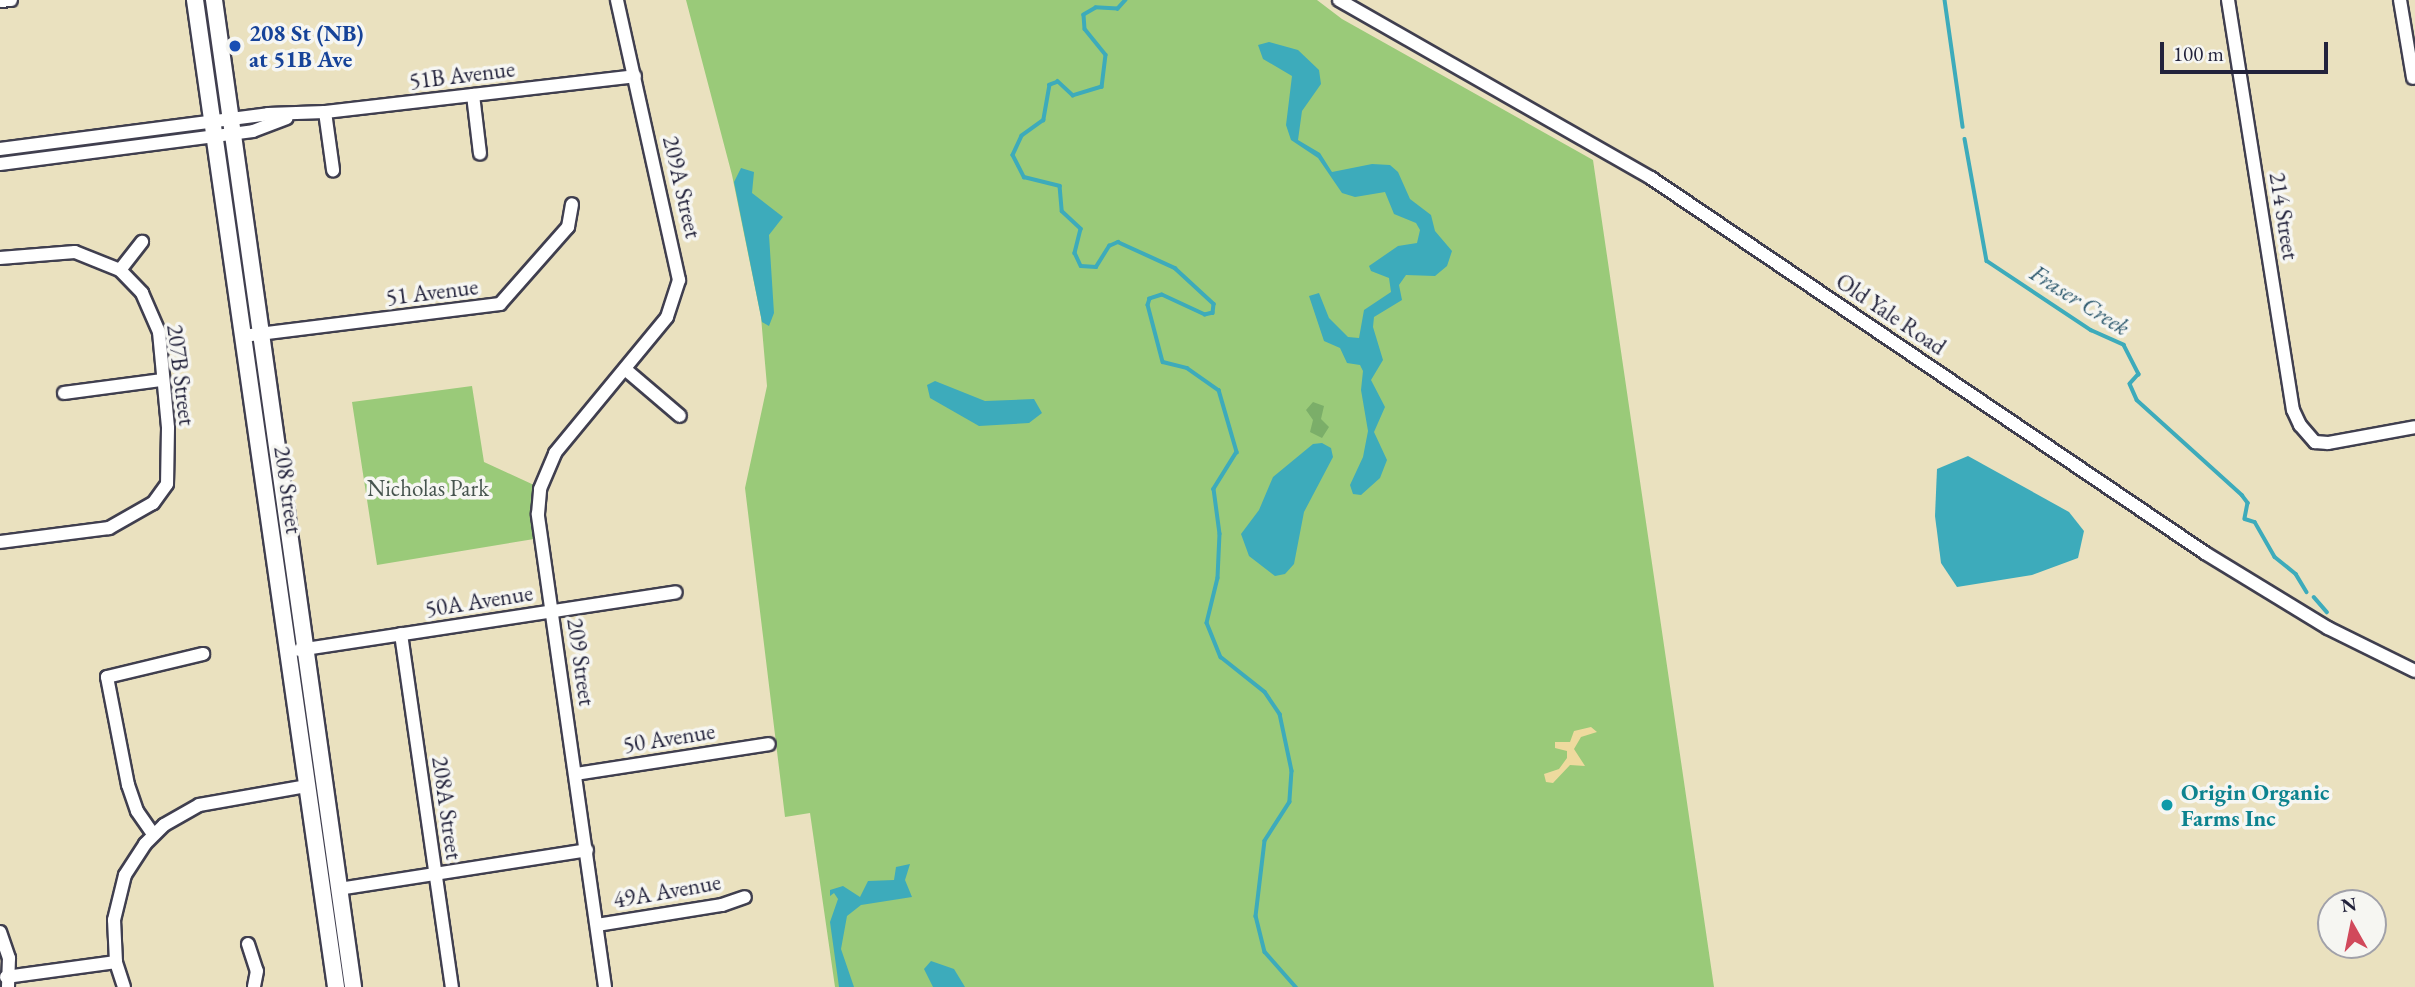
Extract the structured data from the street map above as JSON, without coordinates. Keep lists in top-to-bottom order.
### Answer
{
  "streets": {
    "main road": ["208 Street"],
    "street": [
      "51B Avenue",
      "209A Street",
      "214 Street",
      "51 Avenue",
      "Old Yale Road",
      "207B Street",
      "50A Avenue",
      "209 Street",
      "50 Avenue",
      "208A Street",
      "49A Avenue"
    ]
  },
  "crossings": [
    ["51B Avenue", "209A Street"],
    ["51B Avenue", "208 Street"],
    ["209A Street", "209 Street"],
    ["51 Avenue", "208 Street"],
    ["208 Street", "50A Avenue"],
    ["50A Avenue", "209 Street"],
    ["50A Avenue", "208A Street"],
    ["209 Street", "50 Avenue"],
    ["209 Street", "49A Avenue"]
  ],
  "water": ["Fraser Creek"],
  "parks": ["Nicholas Park"],
  "places": ["208 St (NB) at 51B Ave", "Origin Organic Farms Inc"],
  "scale_bar": "100 m",
  "north": "top"
}
